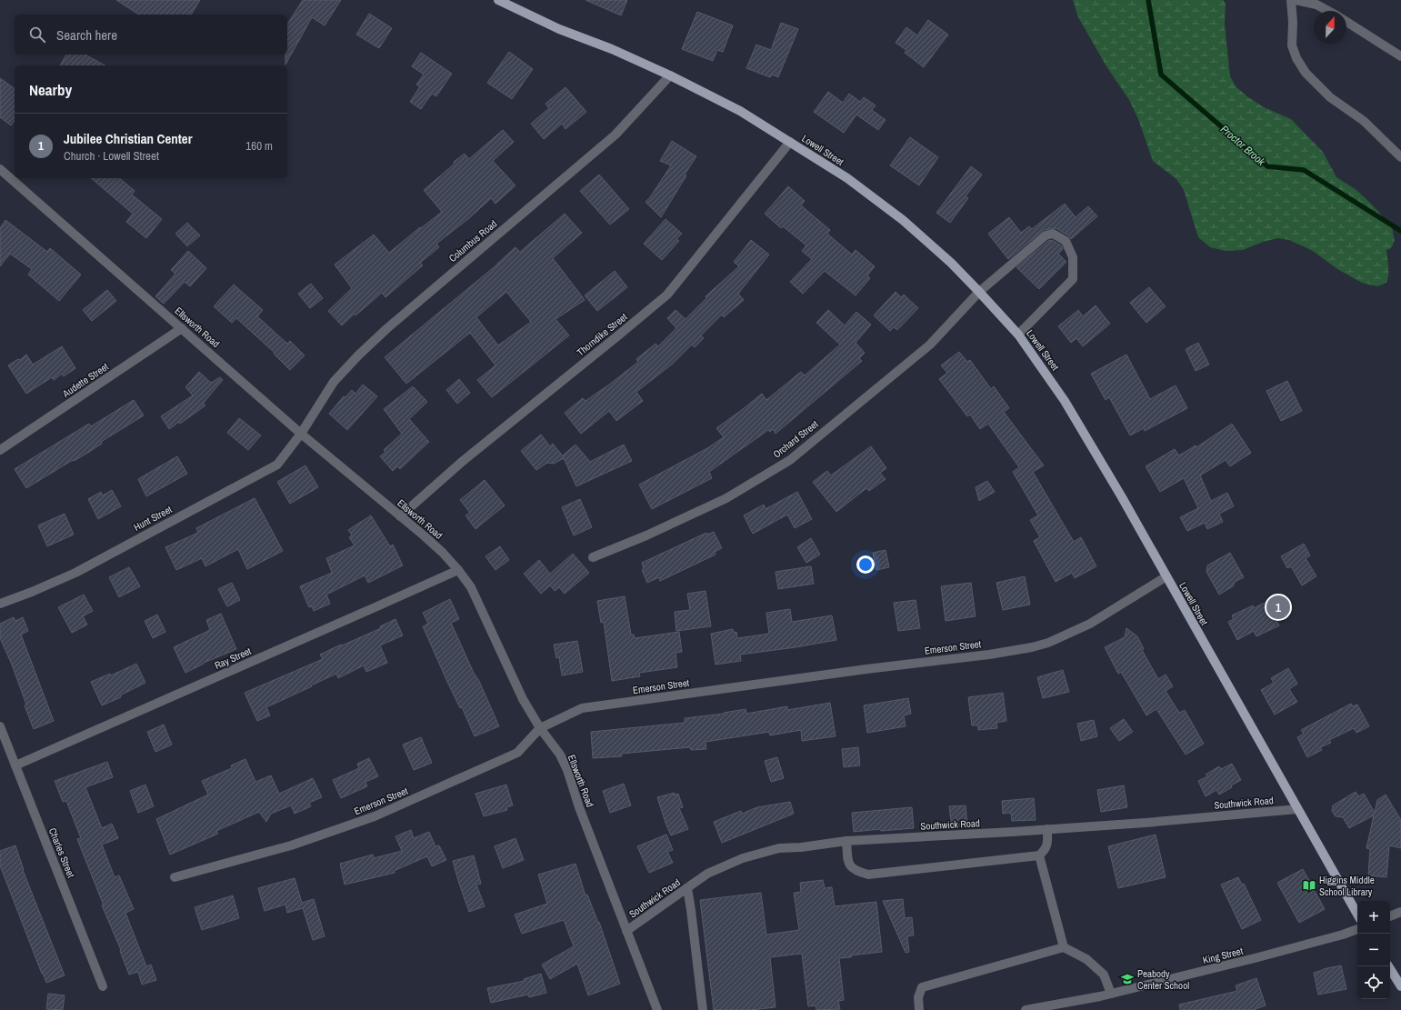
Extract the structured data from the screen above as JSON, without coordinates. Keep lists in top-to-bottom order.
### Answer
{
  "streets": {
    "main road": ["Lowell Street"],
    "street": [
      "Columbus Road",
      "Ellsworth Road",
      "Thorndike Street",
      "Audette Street",
      "Orchard Street",
      "Hunt Street",
      "Emerson Street",
      "Ray Street",
      "Southwick Road",
      "Charles Street",
      "King Street"
    ]
  },
  "crossings": [
    ["Lowell Street", "Columbus Road"],
    ["Lowell Street", "Thorndike Street"],
    ["Lowell Street", "Orchard Street"],
    ["Lowell Street", "Emerson Street"],
    ["Lowell Street", "Southwick Road"],
    ["Columbus Road", "Ellsworth Road"],
    ["Columbus Road", "Hunt Street"],
    ["Ellsworth Road", "Thorndike Street"],
    ["Ellsworth Road", "Audette Street"],
    ["Ellsworth Road", "Hunt Street"],
    ["Ellsworth Road", "Emerson Street"],
    ["Ellsworth Road", "Ray Street"],
    ["Ellsworth Road", "Southwick Road"],
    ["Ray Street", "Charles Street"]
  ],
  "water": ["Proctor Brook"],
  "places": {
    "library": ["Higgins Middle School Library"],
    "school or university": ["Peabody Center School"]
  },
  "north": "top",
  "page": {
    "search": "Search here",
    "heading": "Nearby",
    "list": [
      {
        "mark": "1",
        "name": "Jubilee Christian Center",
        "note": "Church · Lowell Street",
        "value": "160 m"
      }
    ],
    "pins": "1",
    "map_buttons": ["+", "−"]
  }
}
